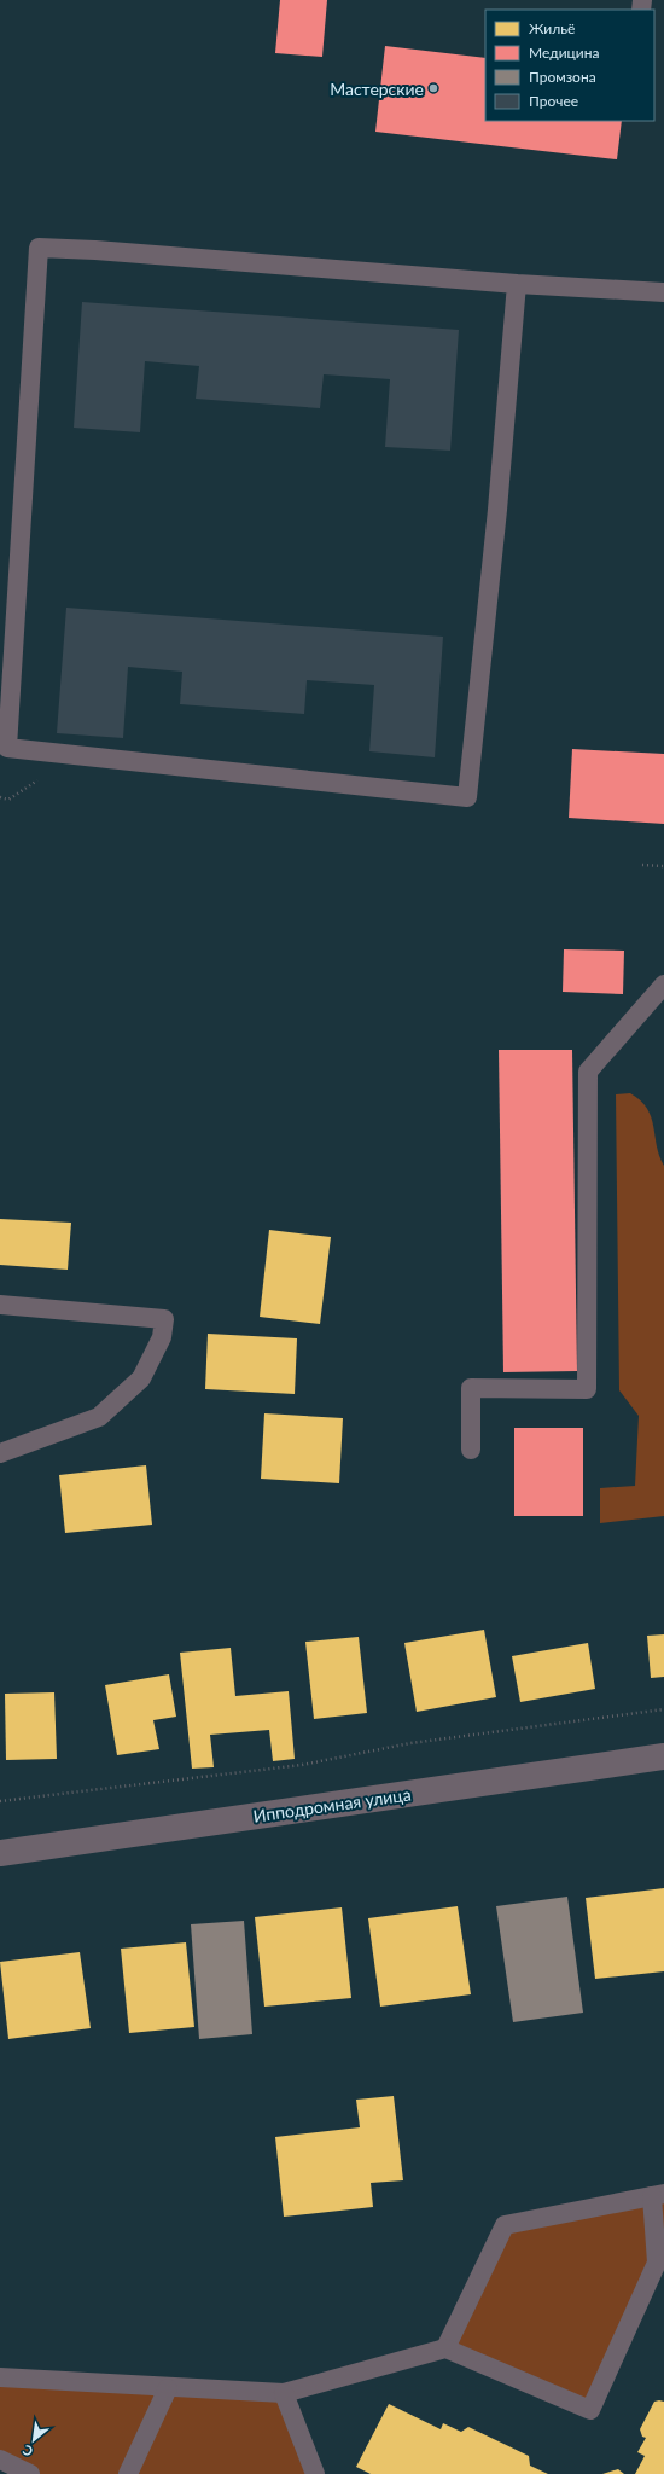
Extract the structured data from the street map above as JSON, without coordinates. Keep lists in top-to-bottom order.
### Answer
{
  "streets": {
    "street": ["Ипподромная улица"]
  },
  "places": ["Мастерские"],
  "legend": [
    "Жильё",
    "Медицина",
    "Промзона",
    "Прочее"
  ],
  "north": "bottom left"
}
